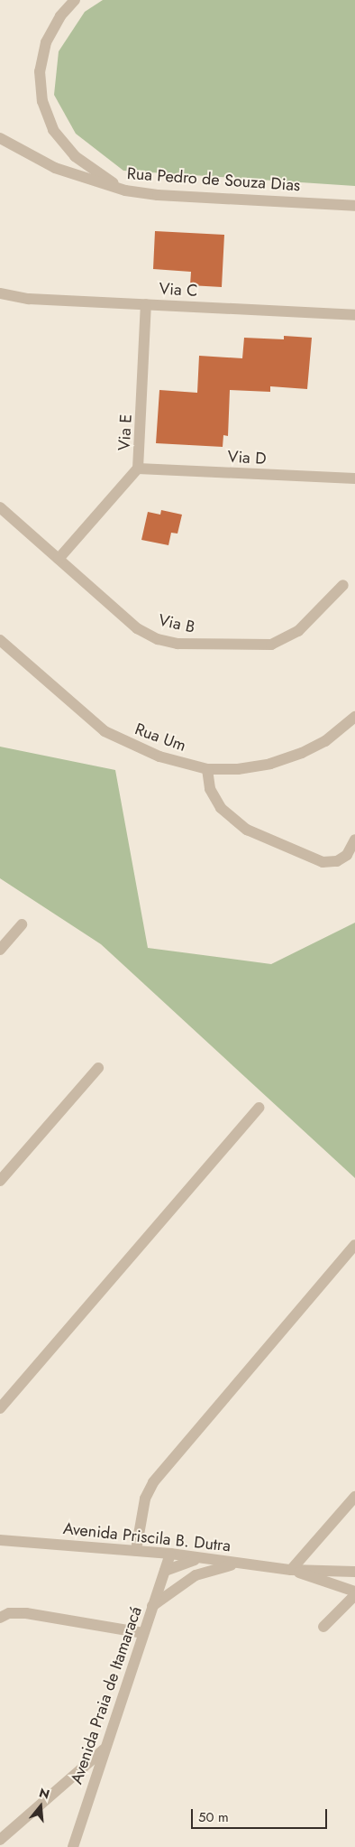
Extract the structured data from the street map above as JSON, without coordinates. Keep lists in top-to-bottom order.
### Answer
{
  "streets": {
    "street": [
      "Rua Pedro de Souza Dias",
      "Via C",
      "Via E",
      "Via D",
      "Via B",
      "Rua Um",
      "Avenida Priscila B. Dutra",
      "Avenida Praia de Itamaracá"
    ]
  },
  "crossings": [
    ["Via C", "Via E"],
    ["Via E", "Via D"],
    ["Via E", "Via B"],
    ["Avenida Priscila B. Dutra", "Avenida Praia de Itamaracá"]
  ],
  "scale_bar": "50 m",
  "north": "top"
}
